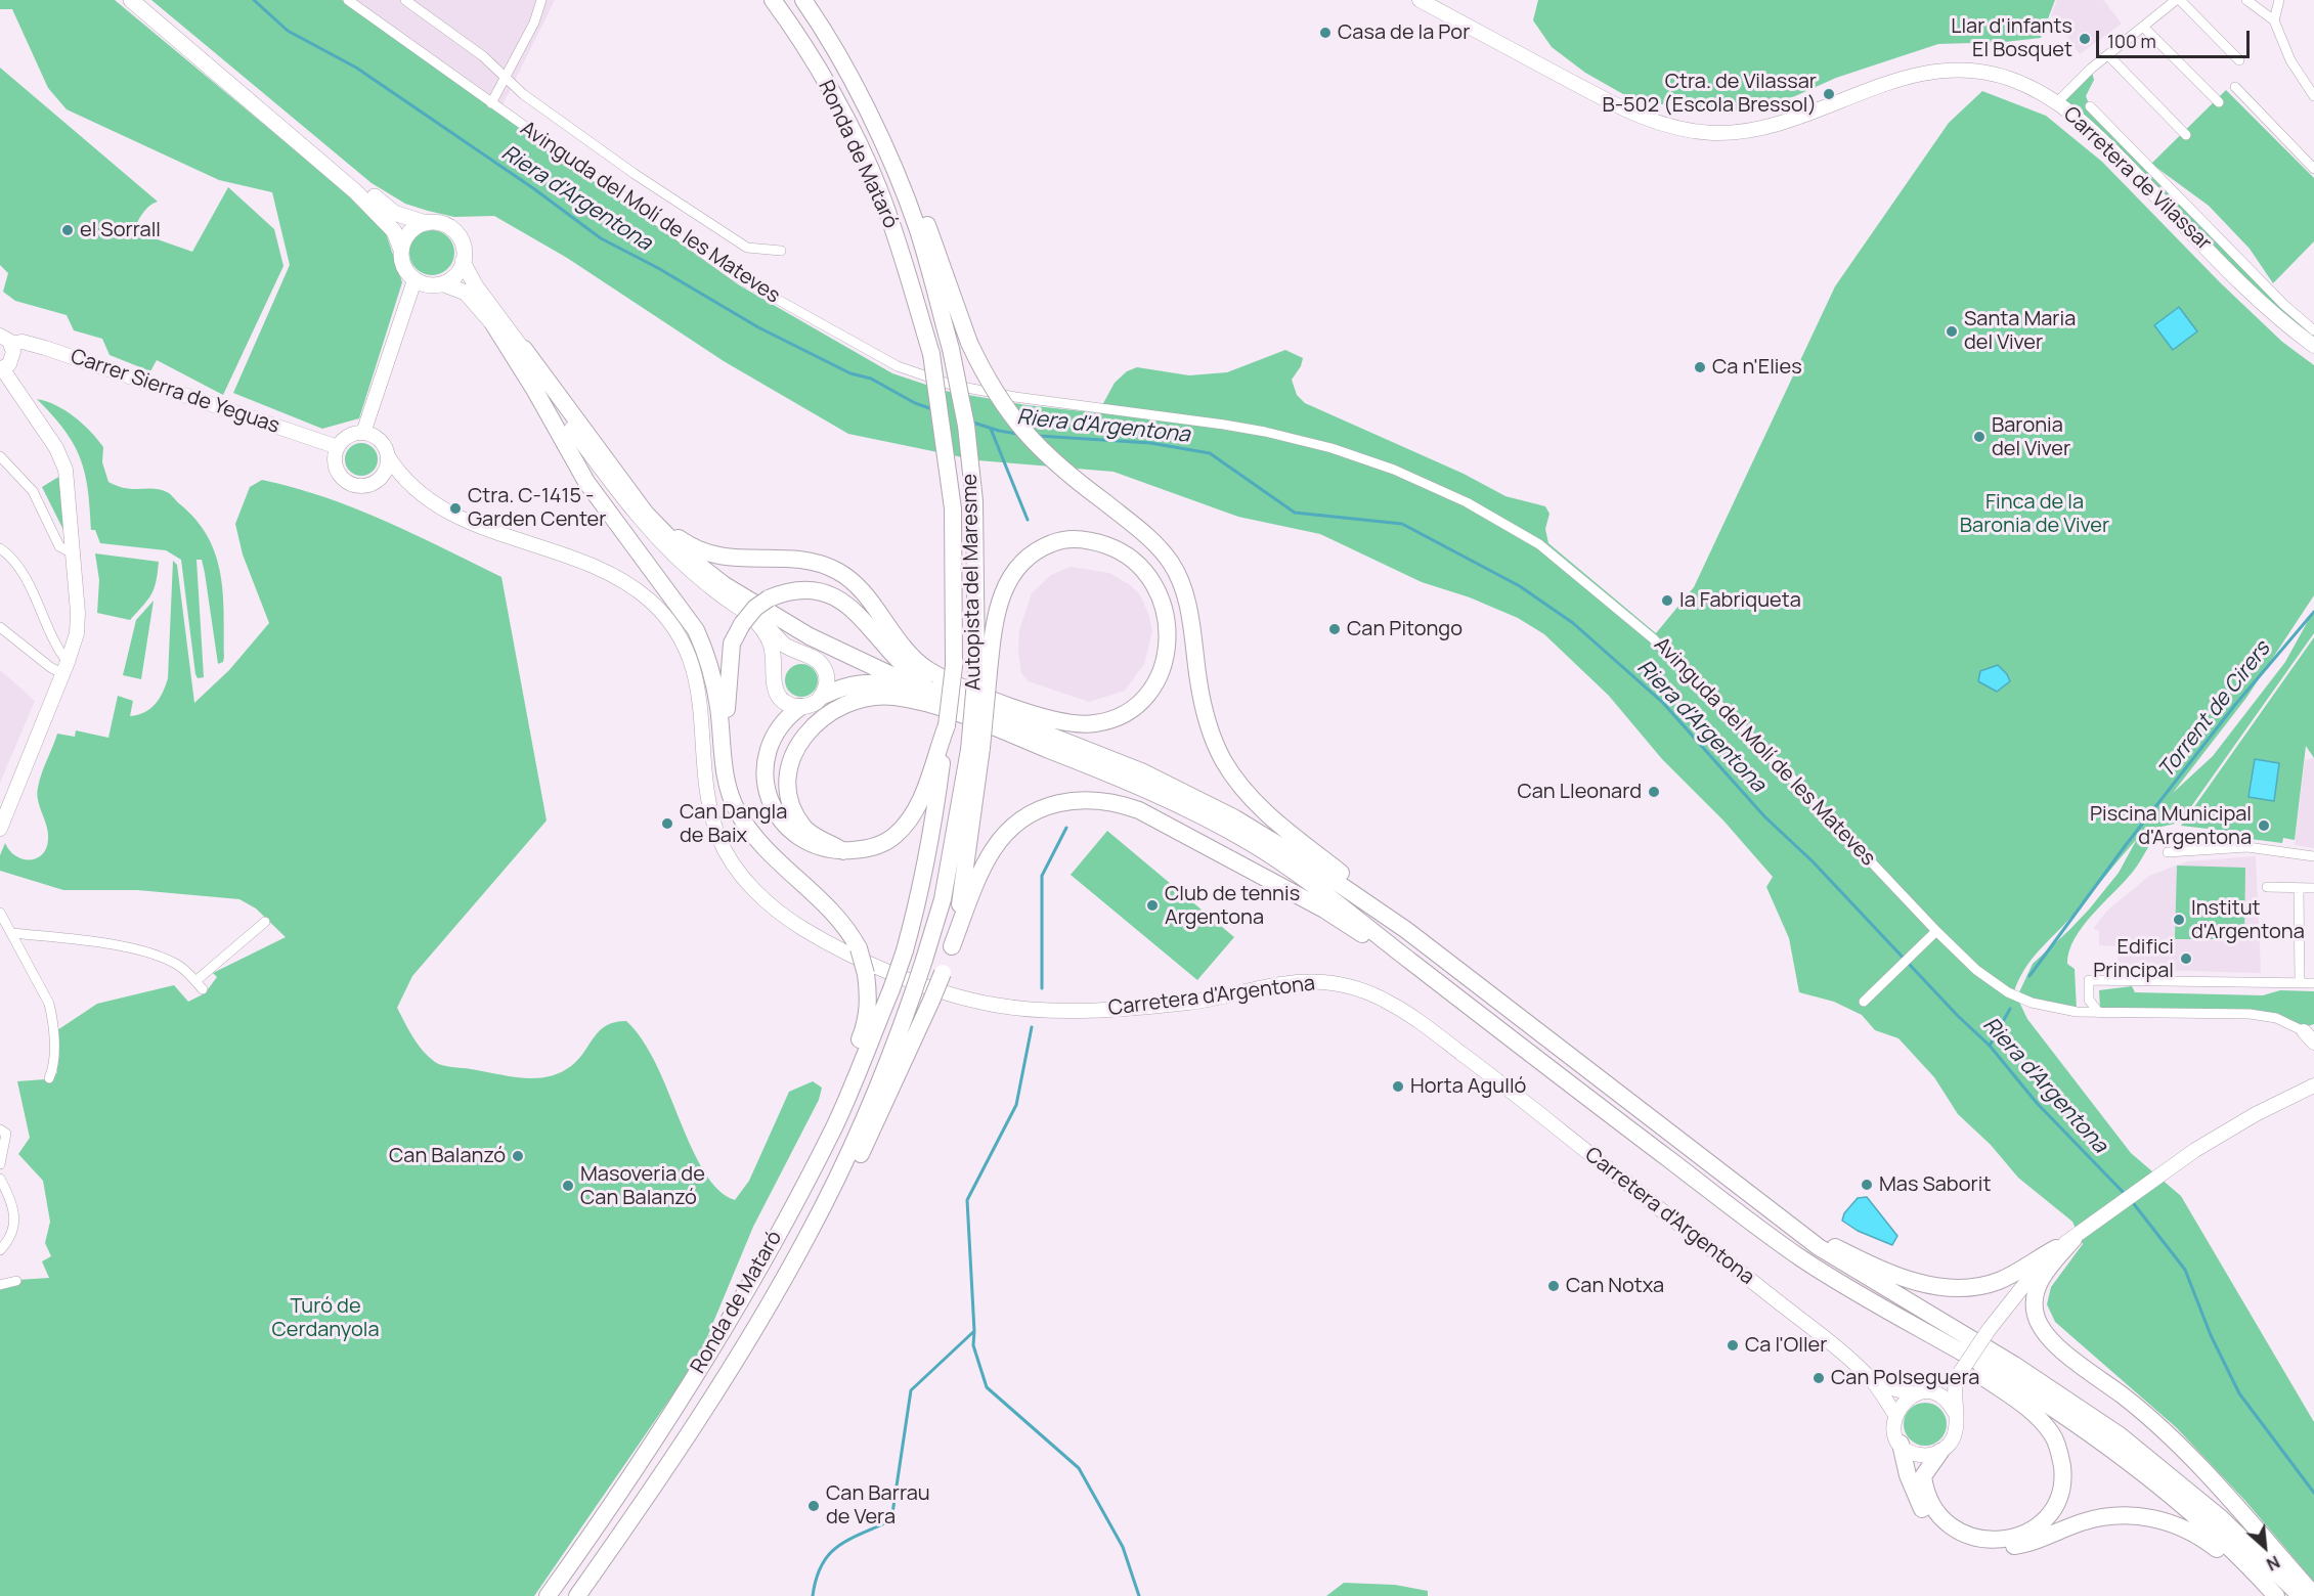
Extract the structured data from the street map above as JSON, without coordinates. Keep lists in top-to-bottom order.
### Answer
{
  "streets": {
    "highway": ["Ronda de Mataró", "Autopista del Maresme"],
    "street": [
      "Carretera de Vilassar",
      "Avinguda del Molí de les Mateves",
      "Carrer Sierra de Yeguas",
      "Carretera d'Argentona"
    ]
  },
  "crossings": [
    ["Ronda de Mataró", "Autopista del Maresme"],
    ["Carrer Sierra de Yeguas", "Carretera d'Argentona"]
  ],
  "water": ["Riera d'Argentona", "Torrent de Cirers"],
  "parks": ["Finca de la Baronia de Viver", "Turó de Cerdanyola"],
  "places": [
    "Casa de la Por",
    "Llar d'infants El Bosquet",
    "Ctra. de Vilassar B-502 (Escola Bressol)",
    "el Sorrall",
    "Santa Maria del Viver",
    "Ca n'Elies",
    "Baronia del Viver",
    "Ctra. C-1415 - Garden Center",
    "la Fabriqueta",
    "Can Pitongo",
    "Can Lleonard",
    "Can Dangla de Baix",
    "Piscina Municipal d'Argentona",
    "Club de tennis Argentona",
    "Institut d'Argentona",
    "Edifici Principal",
    "Horta Agulló",
    "Can Balanzó",
    "Mas Saborit",
    "Masoveria de Can Balanzó",
    "Can Notxa",
    "Ca l'Oller",
    "Can Polseguera",
    "Can Barrau de Vera"
  ],
  "scale_bar": "100 m",
  "north": "bottom right"
}
